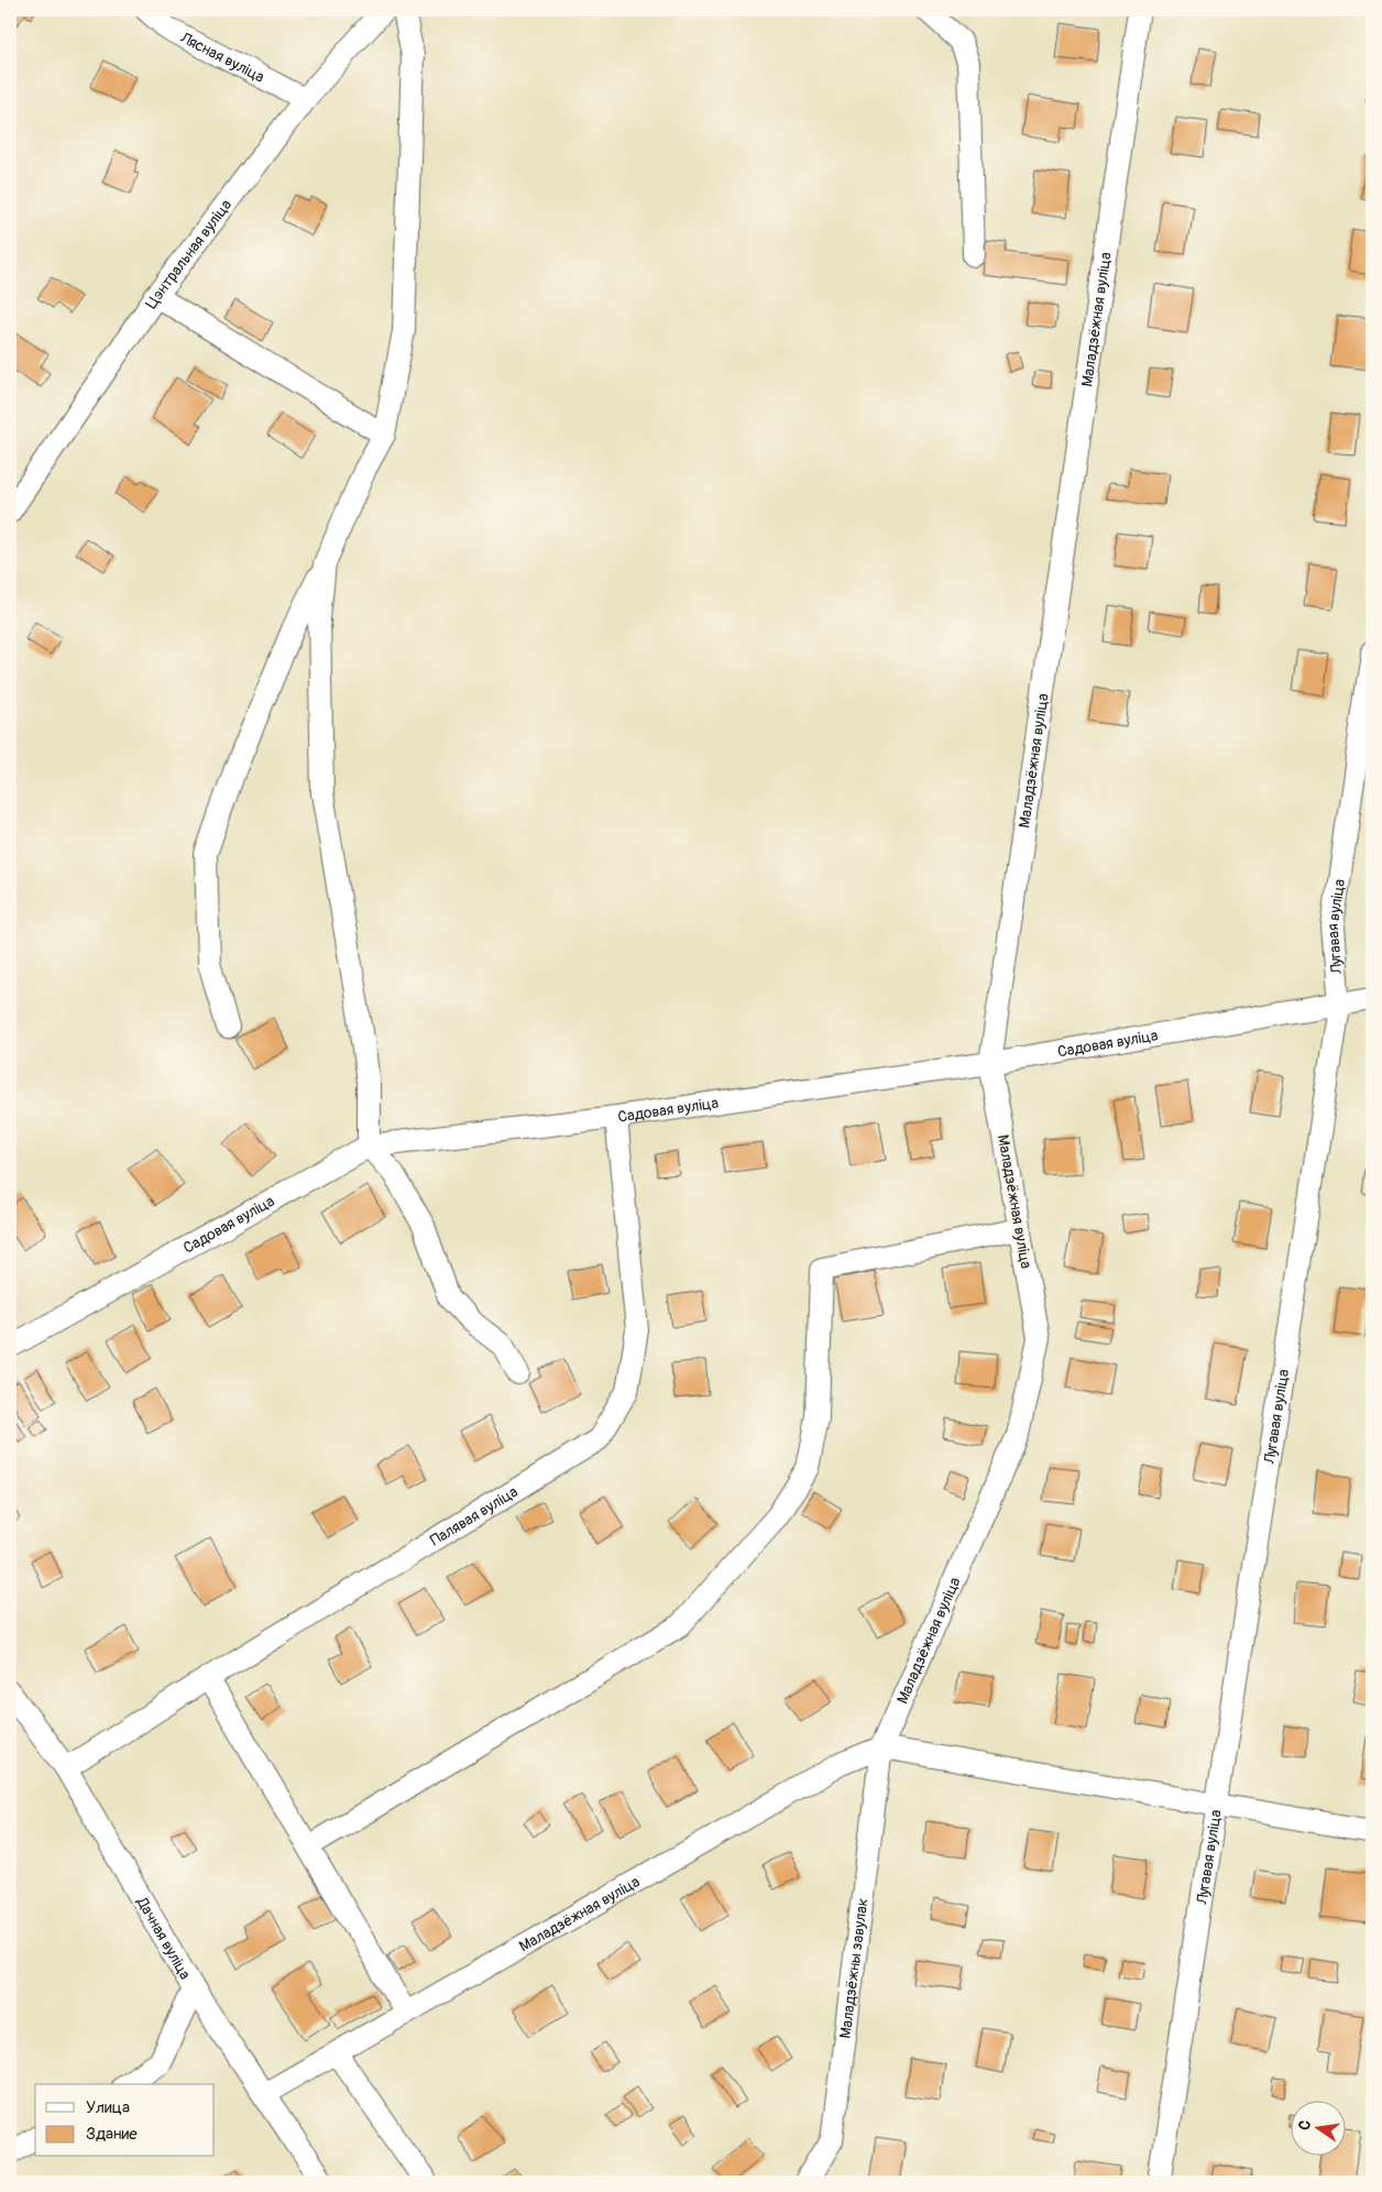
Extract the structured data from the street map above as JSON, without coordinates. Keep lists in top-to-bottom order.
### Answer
{
  "streets": {
    "street": [
      "Лясная вуліца",
      "Цэнтральная вуліца",
      "Маладзёжная вуліца",
      "Лугавая вуліца",
      "Садовая вуліца",
      "Палявая вуліца",
      "Дачная вуліца",
      "Маладзёжны завулак"
    ]
  },
  "crossings": [
    ["Лясная вуліца", "Цэнтральная вуліца"],
    ["Маладзёжная вуліца", "Садовая вуліца"],
    ["Маладзёжная вуліца", "Дачная вуліца"],
    ["Маладзёжная вуліца", "Маладзёжны завулак"],
    ["Лугавая вуліца", "Садовая вуліца"],
    ["Садовая вуліца", "Палявая вуліца"],
    ["Палявая вуліца", "Дачная вуліца"]
  ],
  "legend": ["Улица", "Здание"],
  "north": "left"
}
